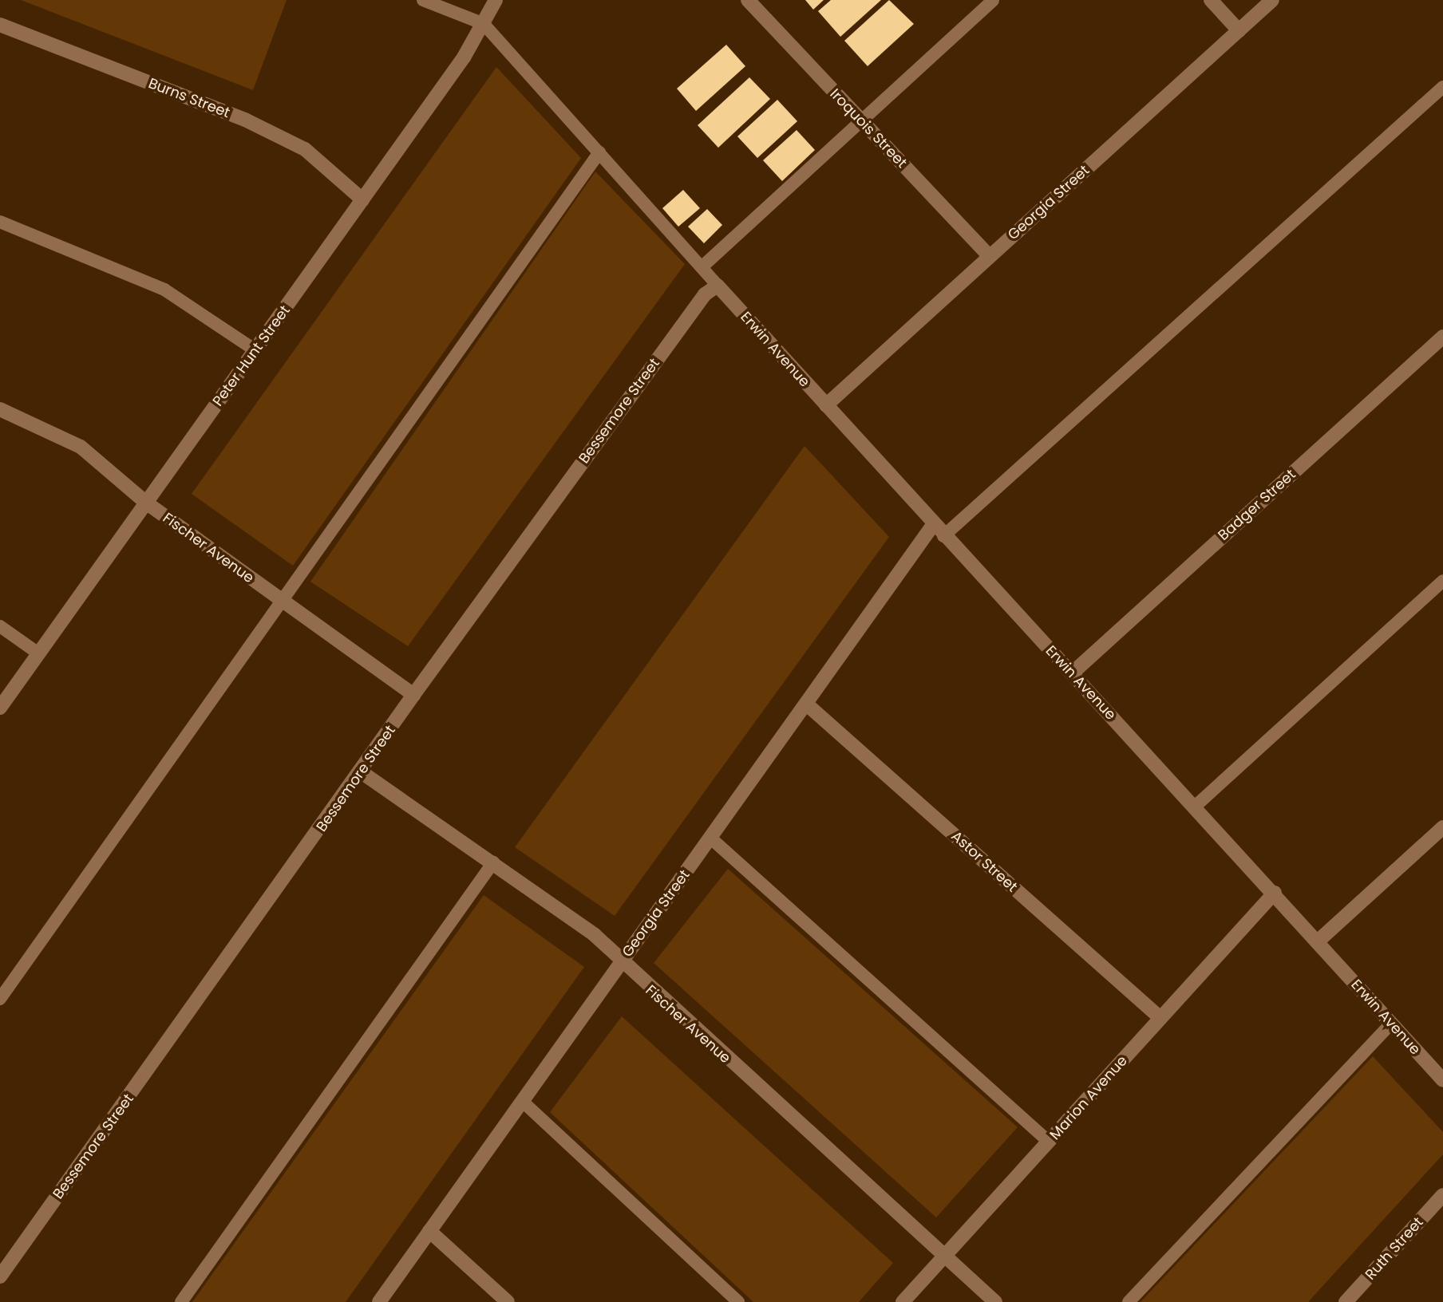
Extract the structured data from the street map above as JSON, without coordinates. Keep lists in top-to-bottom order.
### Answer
{
  "streets": {
    "street": [
      "Burns Street",
      "Iroquois Street",
      "Georgia Street",
      "Erwin Avenue",
      "Peter Hunt Street",
      "Bessemore Street",
      "Badger Street",
      "Fischer Avenue",
      "Astor Street",
      "Marion Avenue",
      "Ruth Street"
    ]
  },
  "crossings": [
    ["Burns Street", "Peter Hunt Street"],
    ["Iroquois Street", "Georgia Street"],
    ["Georgia Street", "Erwin Avenue"],
    ["Georgia Street", "Fischer Avenue"],
    ["Georgia Street", "Astor Street"],
    ["Erwin Avenue", "Bessemore Street"],
    ["Erwin Avenue", "Badger Street"],
    ["Erwin Avenue", "Marion Avenue"],
    ["Peter Hunt Street", "Fischer Avenue"],
    ["Bessemore Street", "Fischer Avenue"],
    ["Fischer Avenue", "Marion Avenue"],
    ["Astor Street", "Marion Avenue"]
  ]
}
